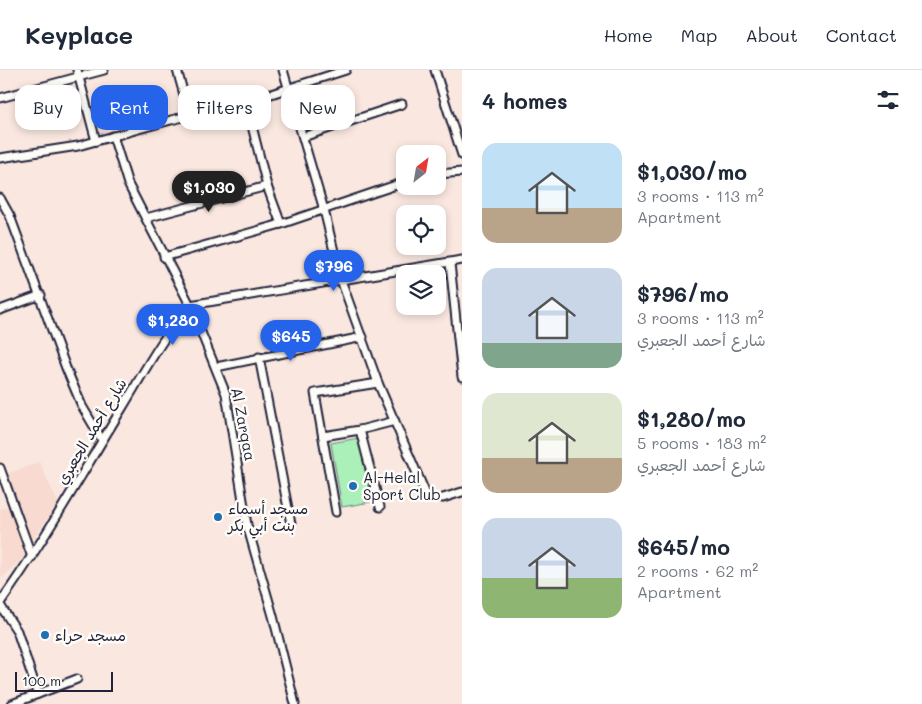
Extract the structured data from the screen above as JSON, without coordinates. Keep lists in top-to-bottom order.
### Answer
{
  "streets": {
    "street": ["Al Zarqaa", "شارع أحمد الجعبري"]
  },
  "crossings": [
    ["Al Zarqaa", "شارع أحمد الجعبري"]
  ],
  "places": ["Al-Helal Sport Club", "مسجد أسماء بنت أبي بكر", "مسجد حراء"],
  "scale_bar": "100 m",
  "north": "top right",
  "page": {
    "header": "Keyplace",
    "nav": [
      "Home",
      "Map",
      "About",
      "Contact"
    ],
    "heading": "4 homes",
    "chip": [
      "Buy",
      "Rent",
      "Filters",
      "New"
    ],
    "list": [
      {
        "name": "$1,030/mo",
        "note": "3 rooms · 113 m² · Apartment"
      },
      {
        "name": "$796/mo",
        "note": "3 rooms · 113 m² · شارع أحمد الجعبري"
      },
      {
        "name": "$1,280/mo",
        "note": "5 rooms · 183 m² · شارع أحمد الجعبري"
      },
      {
        "name": "$645/mo",
        "note": "2 rooms · 62 m² · Apartment"
      }
    ],
    "price": [
      "$1,030",
      "$796",
      "$1,280",
      "$645"
    ],
    "scale": "100 m"
  }
}
